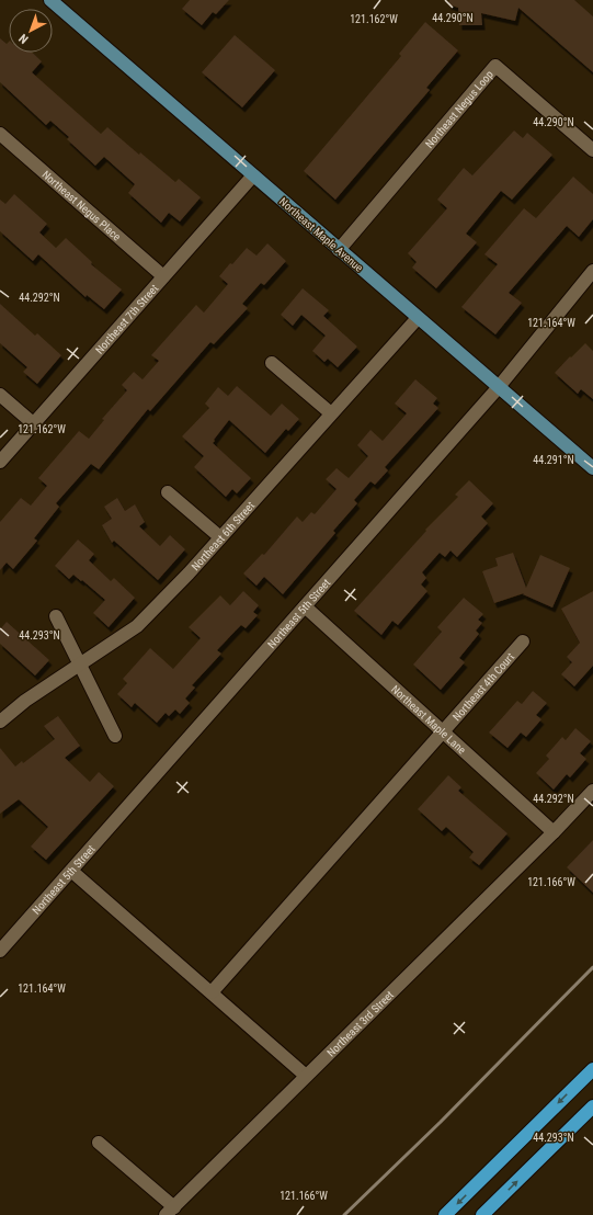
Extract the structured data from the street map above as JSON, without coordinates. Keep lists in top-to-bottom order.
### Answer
{
  "streets": {
    "main road": ["Northeast Maple Avenue"],
    "street": [
      "Northeast Negus Loop",
      "Northeast Negus Place",
      "Northeast 7th Street",
      "Northeast 6th Street",
      "Northeast 5th Street",
      "Northeast 4th Court",
      "Northeast Maple Lane",
      "Northeast 3rd Street"
    ]
  },
  "crossings": [
    ["Northeast Negus Loop", "Northeast Maple Avenue"],
    ["Northeast Negus Place", "Northeast 7th Street"],
    ["Northeast Maple Avenue", "Northeast 7th Street"],
    ["Northeast Maple Avenue", "Northeast 6th Street"],
    ["Northeast Maple Avenue", "Northeast 5th Street"],
    ["Northeast 5th Street", "Northeast Maple Lane"],
    ["Northeast 4th Court", "Northeast Maple Lane"],
    ["Northeast Maple Lane", "Northeast 3rd Street"]
  ],
  "north": "bottom left",
  "coordinates": [
    "44.290°N",
    "121.162°W",
    "44.292°N",
    "121.164°W",
    "44.291°N",
    "44.293°N",
    "121.166°W"
  ]
}
